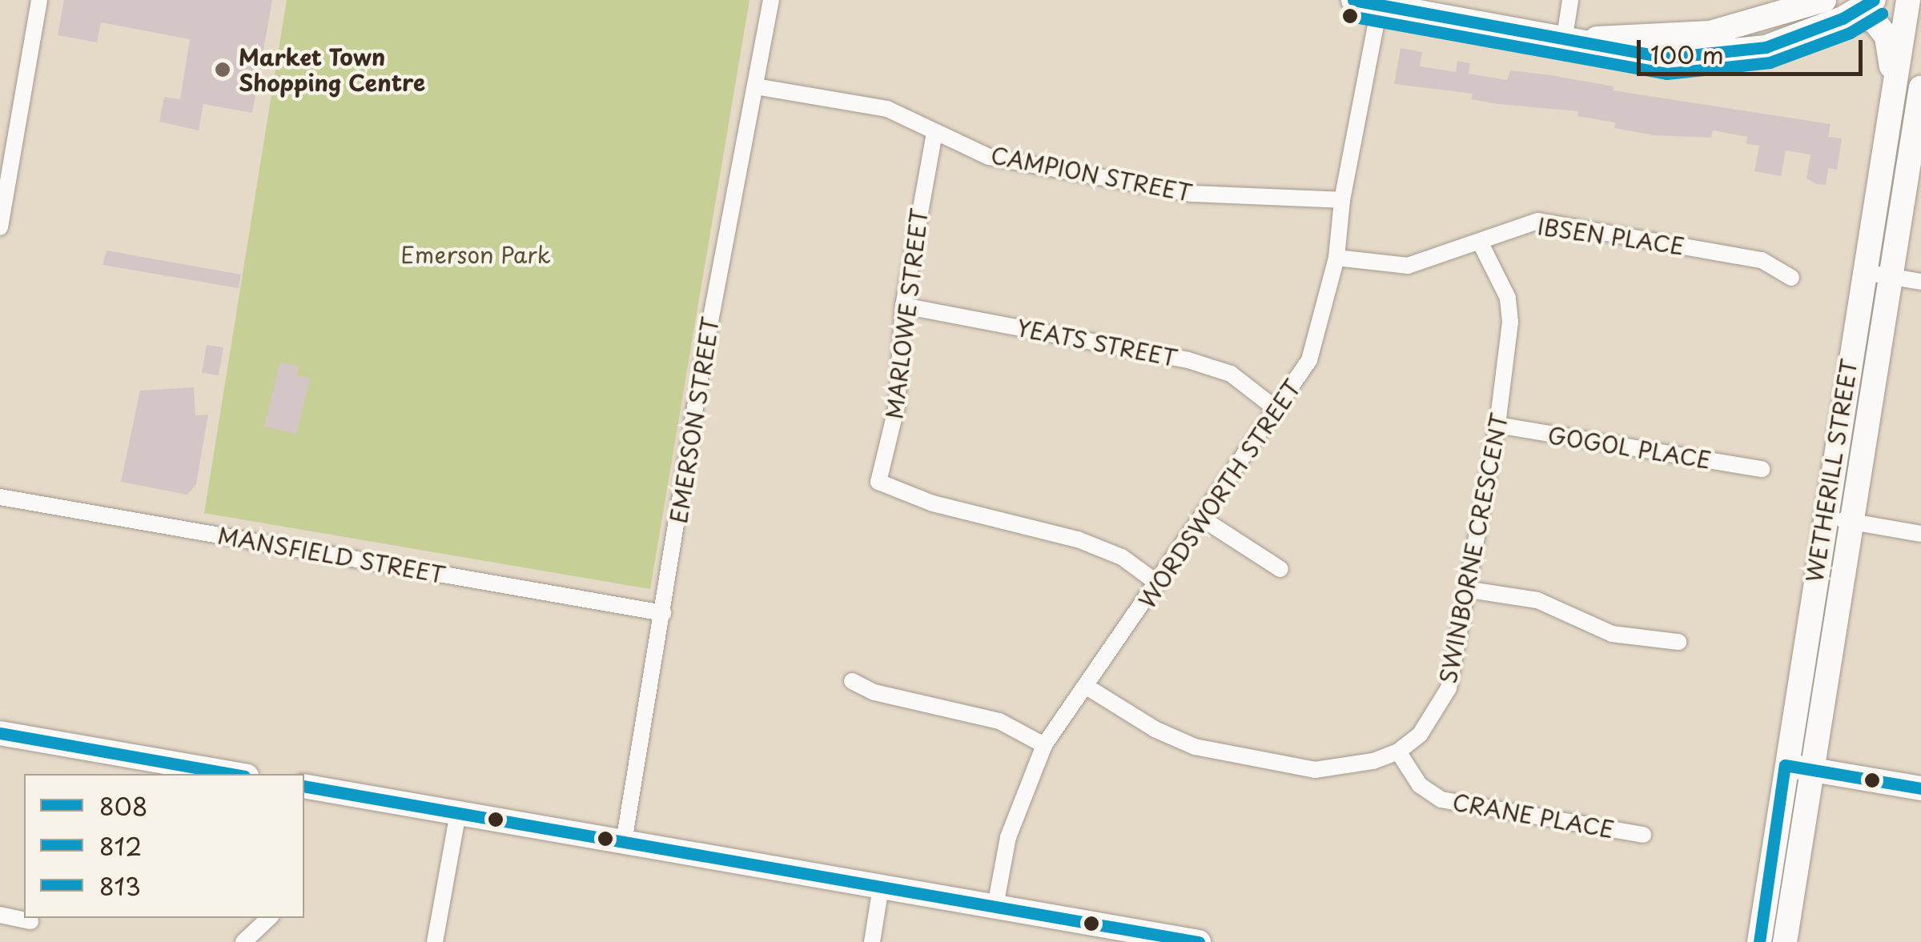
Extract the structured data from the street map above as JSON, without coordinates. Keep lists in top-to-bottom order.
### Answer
{
  "streets": {
    "main road": ["WETHERILL STREET"],
    "street": [
      "CAMPION STREET",
      "IBSEN PLACE",
      "MARLOWE STREET",
      "YEATS STREET",
      "EMERSON STREET",
      "GOGOL PLACE",
      "WORDSWORTH STREET",
      "SWINBORNE CRESCENT",
      "MANSFIELD STREET",
      "CRANE PLACE"
    ]
  },
  "crossings": [
    ["CAMPION STREET", "MARLOWE STREET"],
    ["CAMPION STREET", "EMERSON STREET"],
    ["CAMPION STREET", "WORDSWORTH STREET"],
    ["IBSEN PLACE", "WORDSWORTH STREET"],
    ["IBSEN PLACE", "SWINBORNE CRESCENT"],
    ["MARLOWE STREET", "YEATS STREET"],
    ["MARLOWE STREET", "WORDSWORTH STREET"],
    ["YEATS STREET", "WORDSWORTH STREET"],
    ["EMERSON STREET", "MANSFIELD STREET"],
    ["GOGOL PLACE", "SWINBORNE CRESCENT"],
    ["WORDSWORTH STREET", "SWINBORNE CRESCENT"],
    ["SWINBORNE CRESCENT", "CRANE PLACE"]
  ],
  "parks": ["Emerson Park"],
  "places": ["Market Town Shopping Centre"],
  "lines": ["transit line 812", "transit line 813", "transit line 808"],
  "legend": ["808", "812", "813"],
  "scale_bar": "100 m"
}
